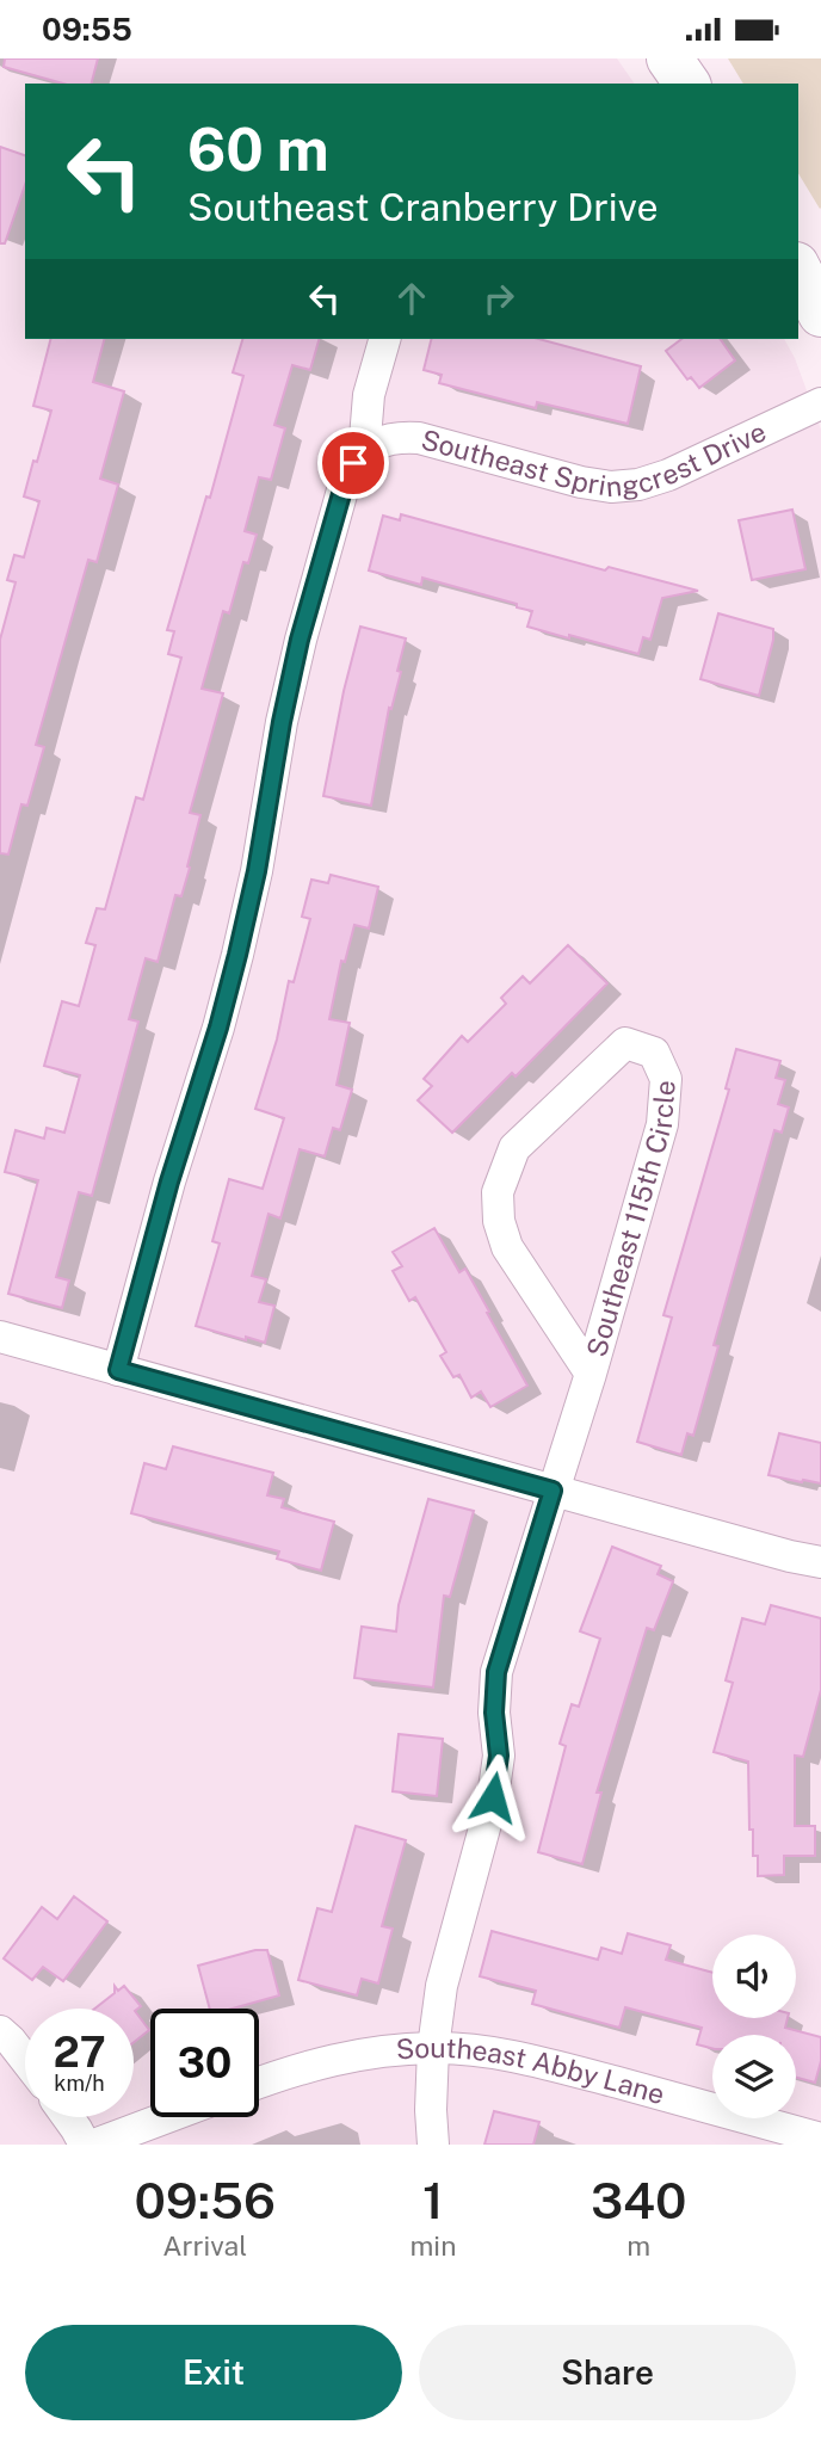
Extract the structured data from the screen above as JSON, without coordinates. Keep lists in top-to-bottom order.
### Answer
{
  "streets": {
    "street": ["Southeast Springcrest Drive", "Southeast 115th Circle", "Southeast Abby Lane"]
  },
  "crossings": [
    ["Southeast 115th Circle", "Southeast Abby Lane"]
  ],
  "page": {
    "status": "09:55",
    "turn": ["60 m", "Southeast Cranberry Drive"],
    "speed": "27 km/h",
    "limit": "30",
    "eta": [
      "09:56",
      "Arrival",
      "1",
      "min",
      "340",
      "m"
    ],
    "buttons": ["Exit", "Share"]
  }
}
